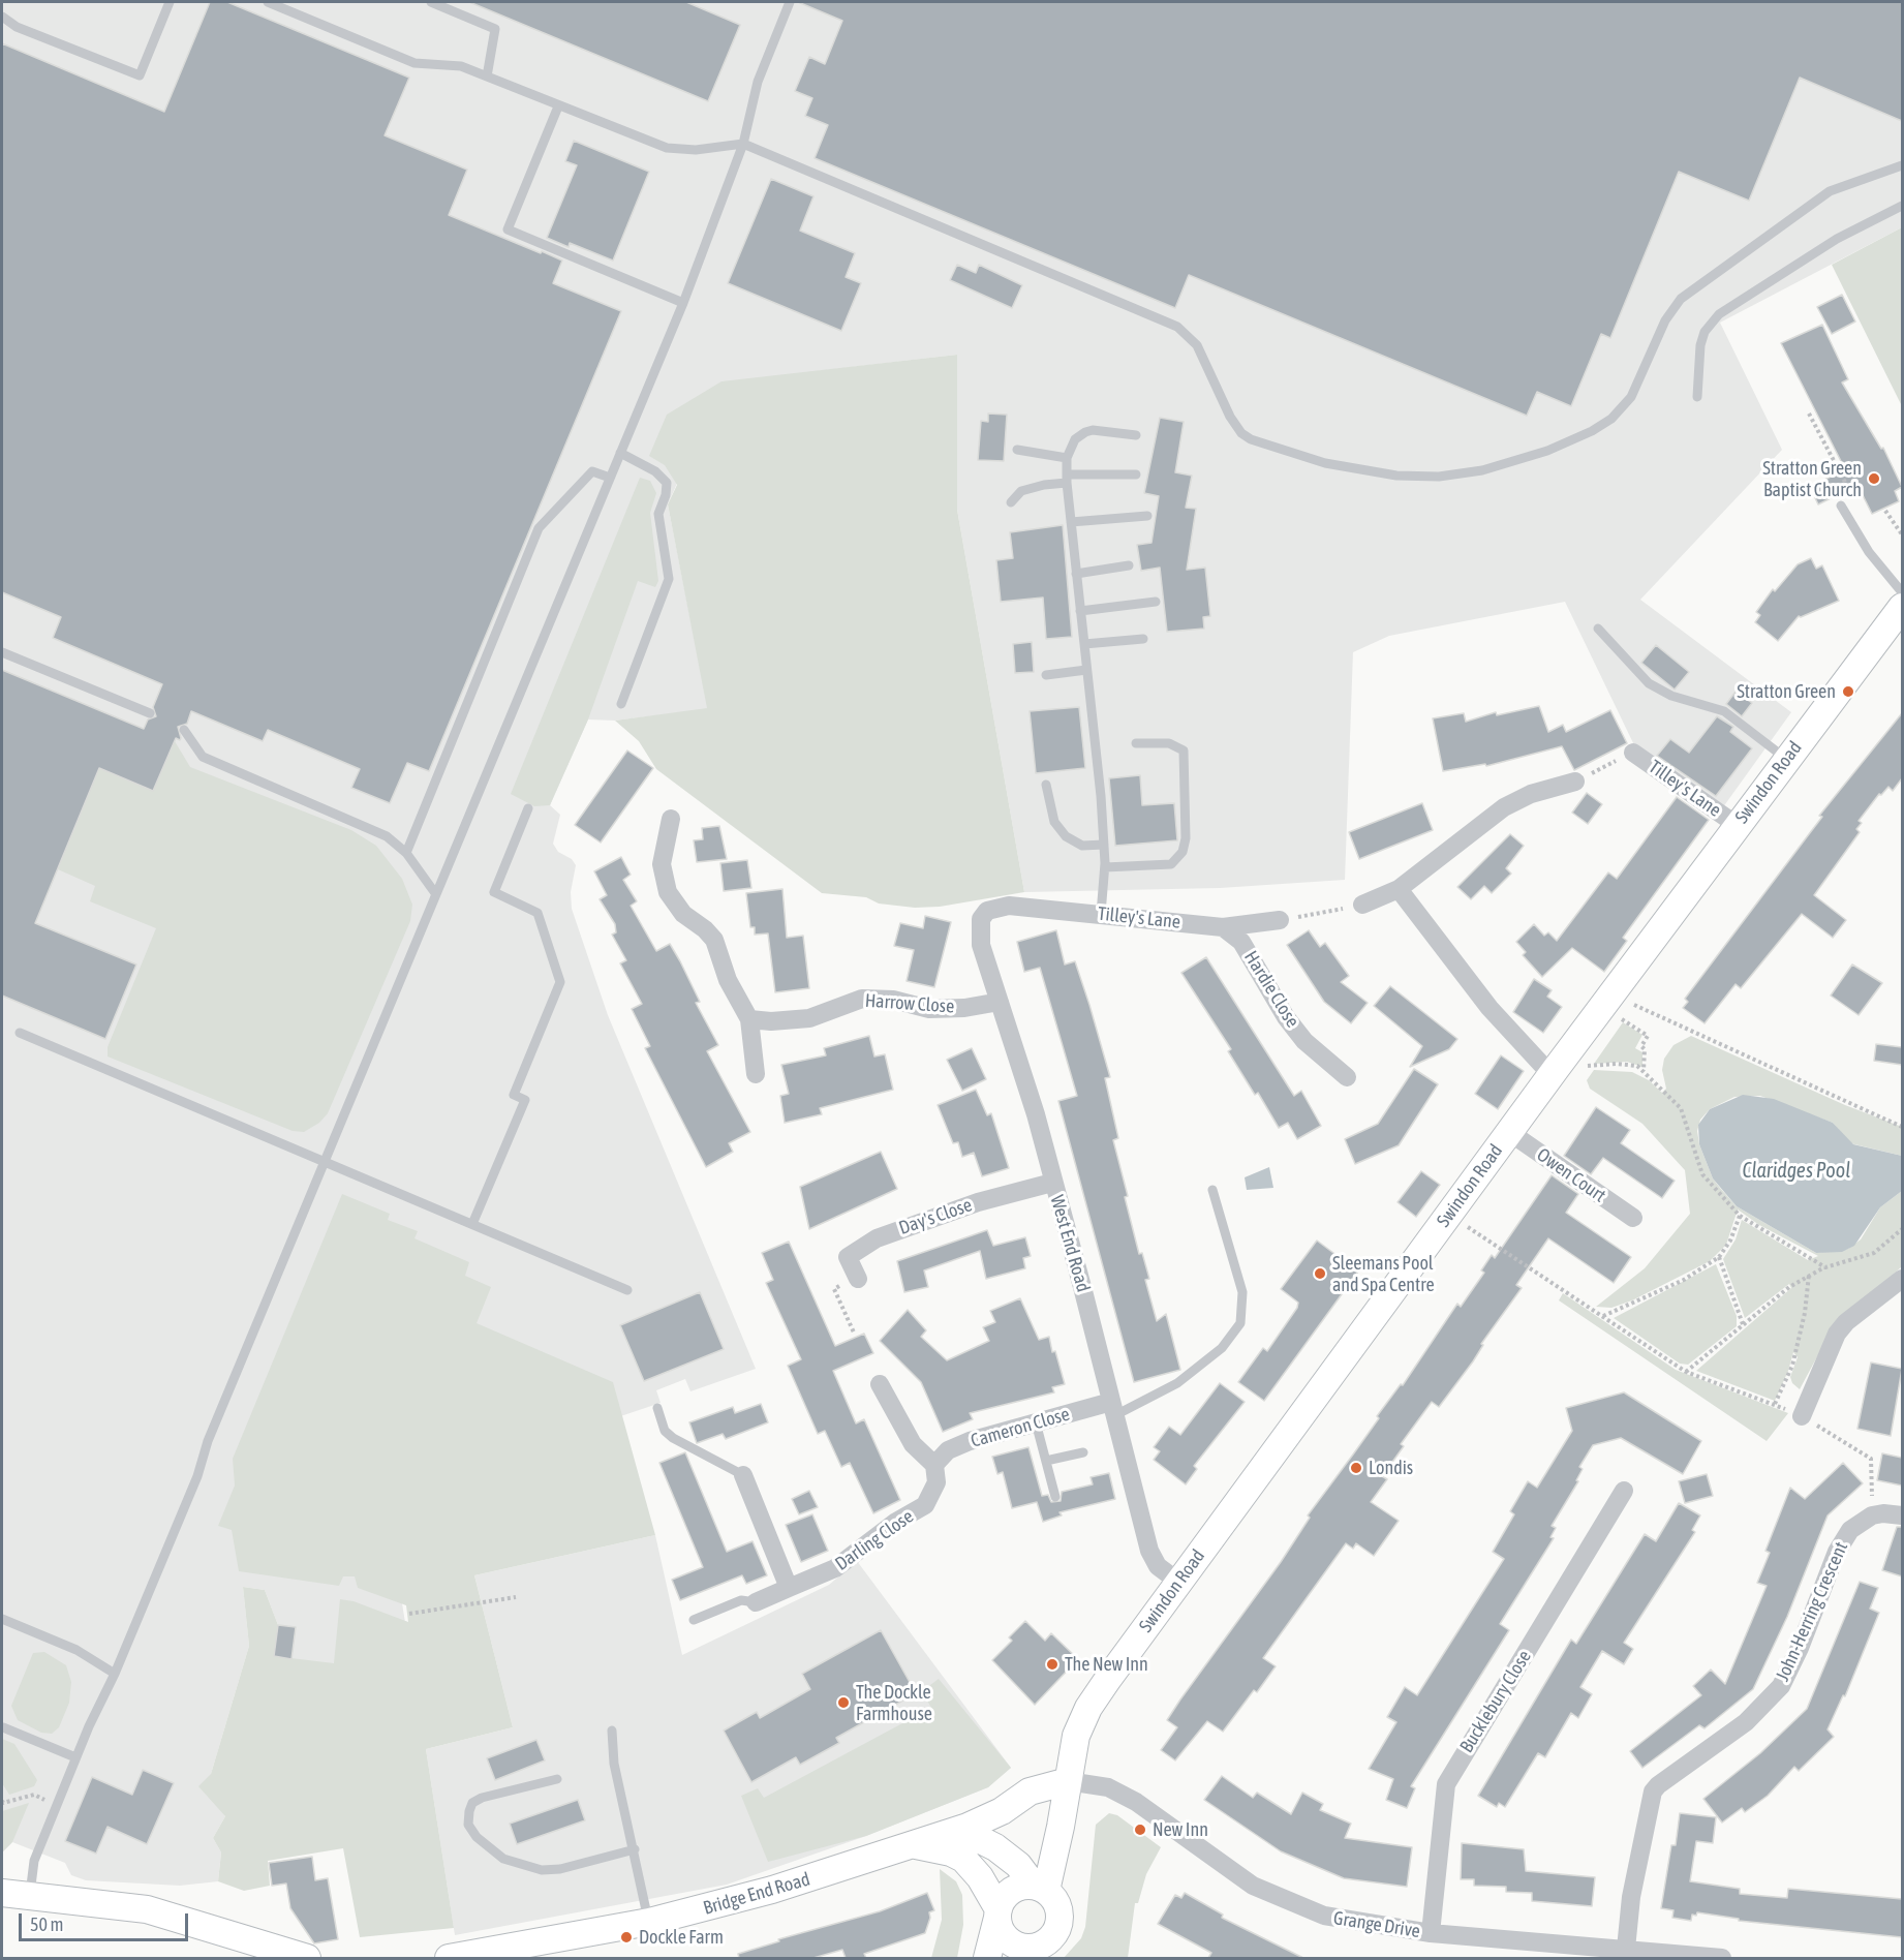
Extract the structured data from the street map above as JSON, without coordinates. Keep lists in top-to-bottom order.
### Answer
{
  "streets": {
    "main road": ["Swindon Road", "Bridge End Road"],
    "street": [
      "Tilley's Lane",
      "Hardie Close",
      "Harrow Close",
      "Owen Court",
      "Day's Close",
      "West End Road",
      "Cameron Close",
      "Darling Close",
      "John-Herring Crescent",
      "Bucklebury Close",
      "Grange Drive"
    ]
  },
  "crossings": [
    ["Swindon Road", "Tilley's Lane"],
    ["Swindon Road", "Owen Court"],
    ["Swindon Road", "West End Road"],
    ["Swindon Road", "Bridge End Road"],
    ["Swindon Road", "Grange Drive"],
    ["Tilley's Lane", "Hardie Close"],
    ["Tilley's Lane", "West End Road"],
    ["Harrow Close", "West End Road"],
    ["Day's Close", "West End Road"],
    ["West End Road", "Cameron Close"],
    ["Cameron Close", "Darling Close"],
    ["John-Herring Crescent", "Grange Drive"],
    ["Bucklebury Close", "Grange Drive"],
    ["Bridge End Road", "Grange Drive"]
  ],
  "water": ["Claridges Pool"],
  "places": [
    "Stratton Green Baptist Church",
    "Stratton Green",
    "Sleemans Pool and Spa Centre",
    "Londis",
    "The New Inn",
    "The Dockle Farmhouse",
    "New Inn",
    "Dockle Farm"
  ],
  "scale_bar": "50 m"
}
